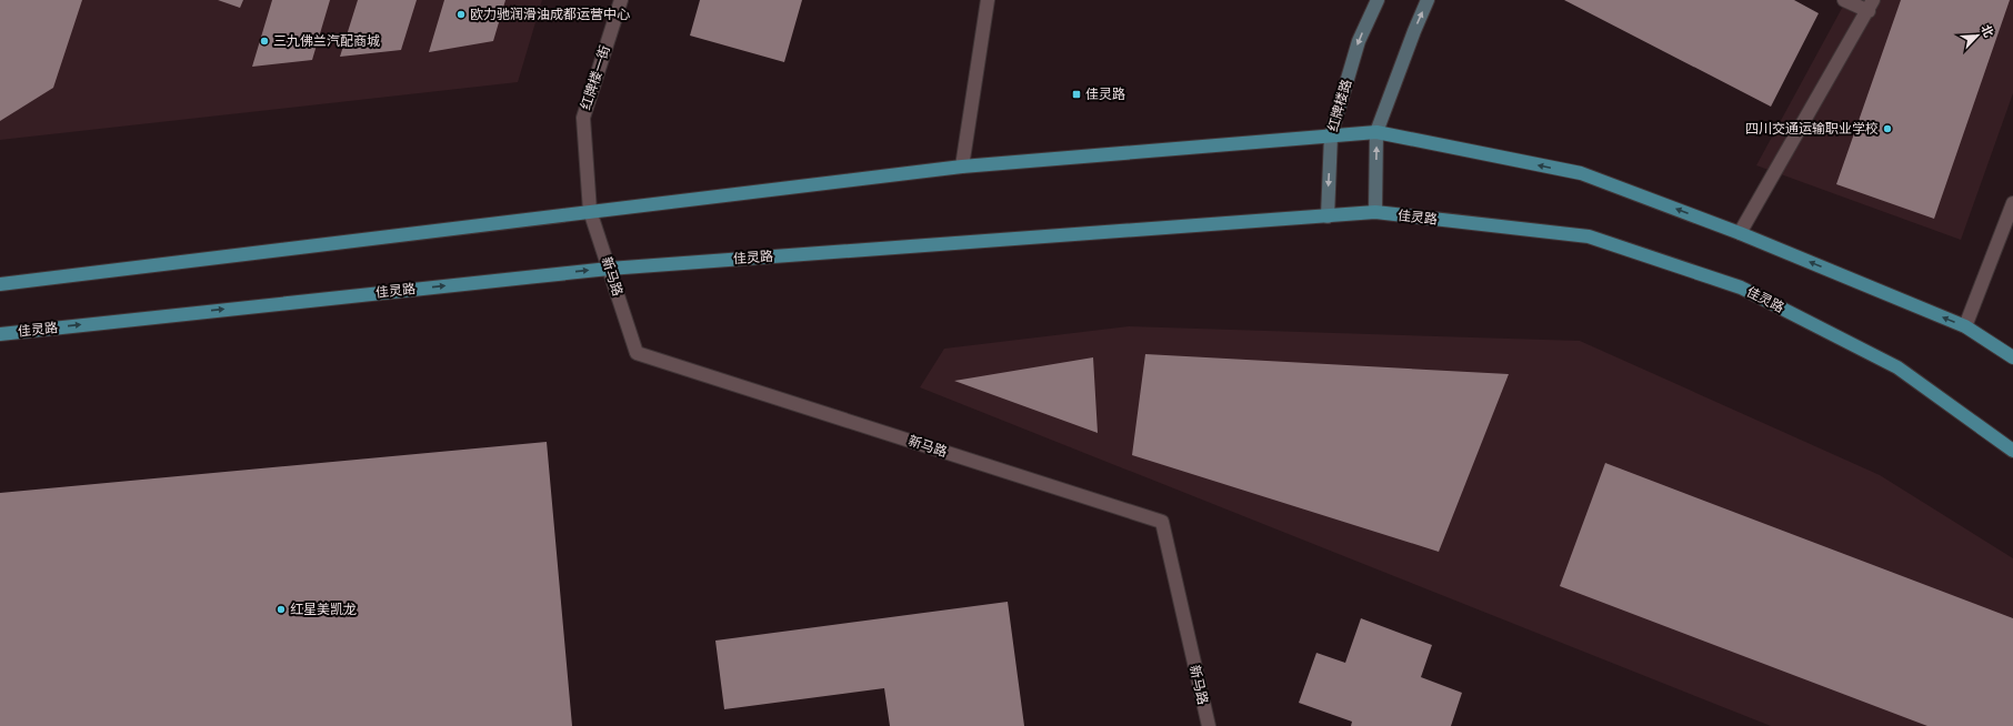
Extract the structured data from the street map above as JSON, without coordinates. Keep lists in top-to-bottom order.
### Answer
{
  "streets": {
    "main road": ["佳灵路"],
    "street": ["红牌楼一街", "红牌楼路", "新马路"]
  },
  "crossings": [
    ["红牌楼一街", "新马路"],
    ["红牌楼路", "佳灵路"],
    ["佳灵路", "新马路"]
  ],
  "places": {
    "other": [
      "欧力驰润滑油成都运营中心",
      "三九佛兰汽配商城",
      "四川交通运输职业学校",
      "红星美凯龙"
    ],
    "transit": ["佳灵路"]
  },
  "north": "top right"
}
